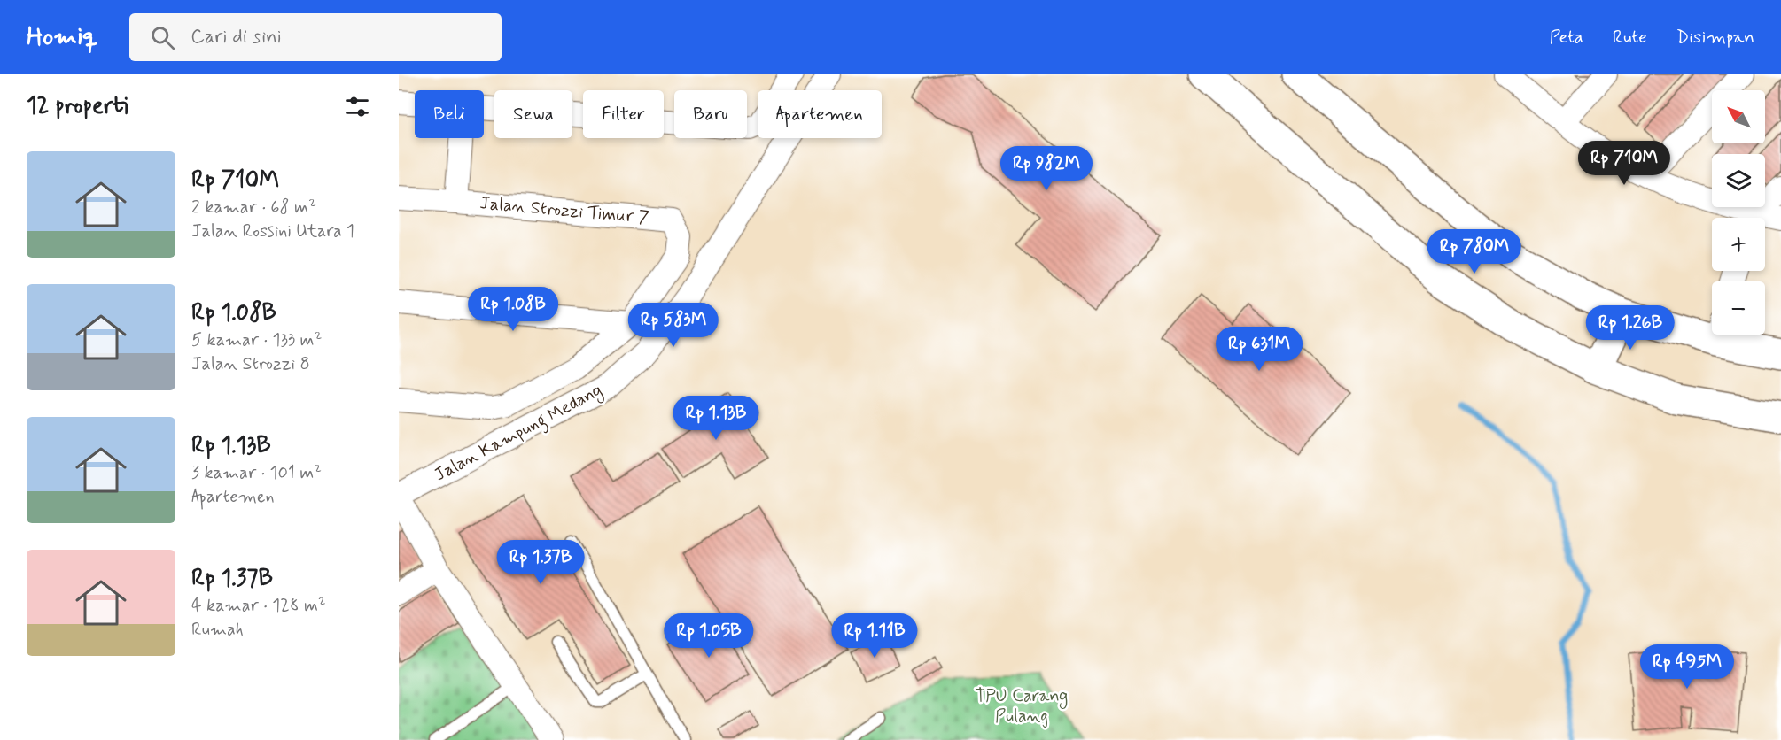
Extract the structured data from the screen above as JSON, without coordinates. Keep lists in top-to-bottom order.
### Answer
{
  "streets": {
    "street": ["Jalan Strozzi Timur 7", "Jalan Kampung Medang"]
  },
  "parks": ["TPU Carang Pulang"],
  "north": "top left",
  "page": {
    "header": "Homiq",
    "search": "Cari di sini",
    "nav": ["Peta", "Rute", "Disimpan"],
    "heading": "12 properti",
    "map_buttons": ["+", "−"],
    "chip": [
      "Beli",
      "Sewa",
      "Filter",
      "Baru",
      "Apartemen"
    ],
    "list": [
      {
        "name": "Rp 710M",
        "note": "2 kamar · 68 m² · Jalan Rossini Utara 1"
      },
      {
        "name": "Rp 1.08B",
        "note": "5 kamar · 133 m² · Jalan Strozzi 8"
      },
      {
        "name": "Rp 1.13B",
        "note": "3 kamar · 101 m² · Apartemen"
      },
      {
        "name": "Rp 1.37B",
        "note": "4 kamar · 128 m² · Rumah"
      }
    ],
    "price": [
      "Rp 710M",
      "Rp 982M",
      "Rp 780M",
      "Rp 1.08B",
      "Rp 583M",
      "Rp 1.26B",
      "Rp 631M",
      "Rp 1.13B",
      "Rp 1.37B",
      "Rp 1.05B",
      "Rp 1.11B",
      "Rp 495M"
    ]
  }
}
